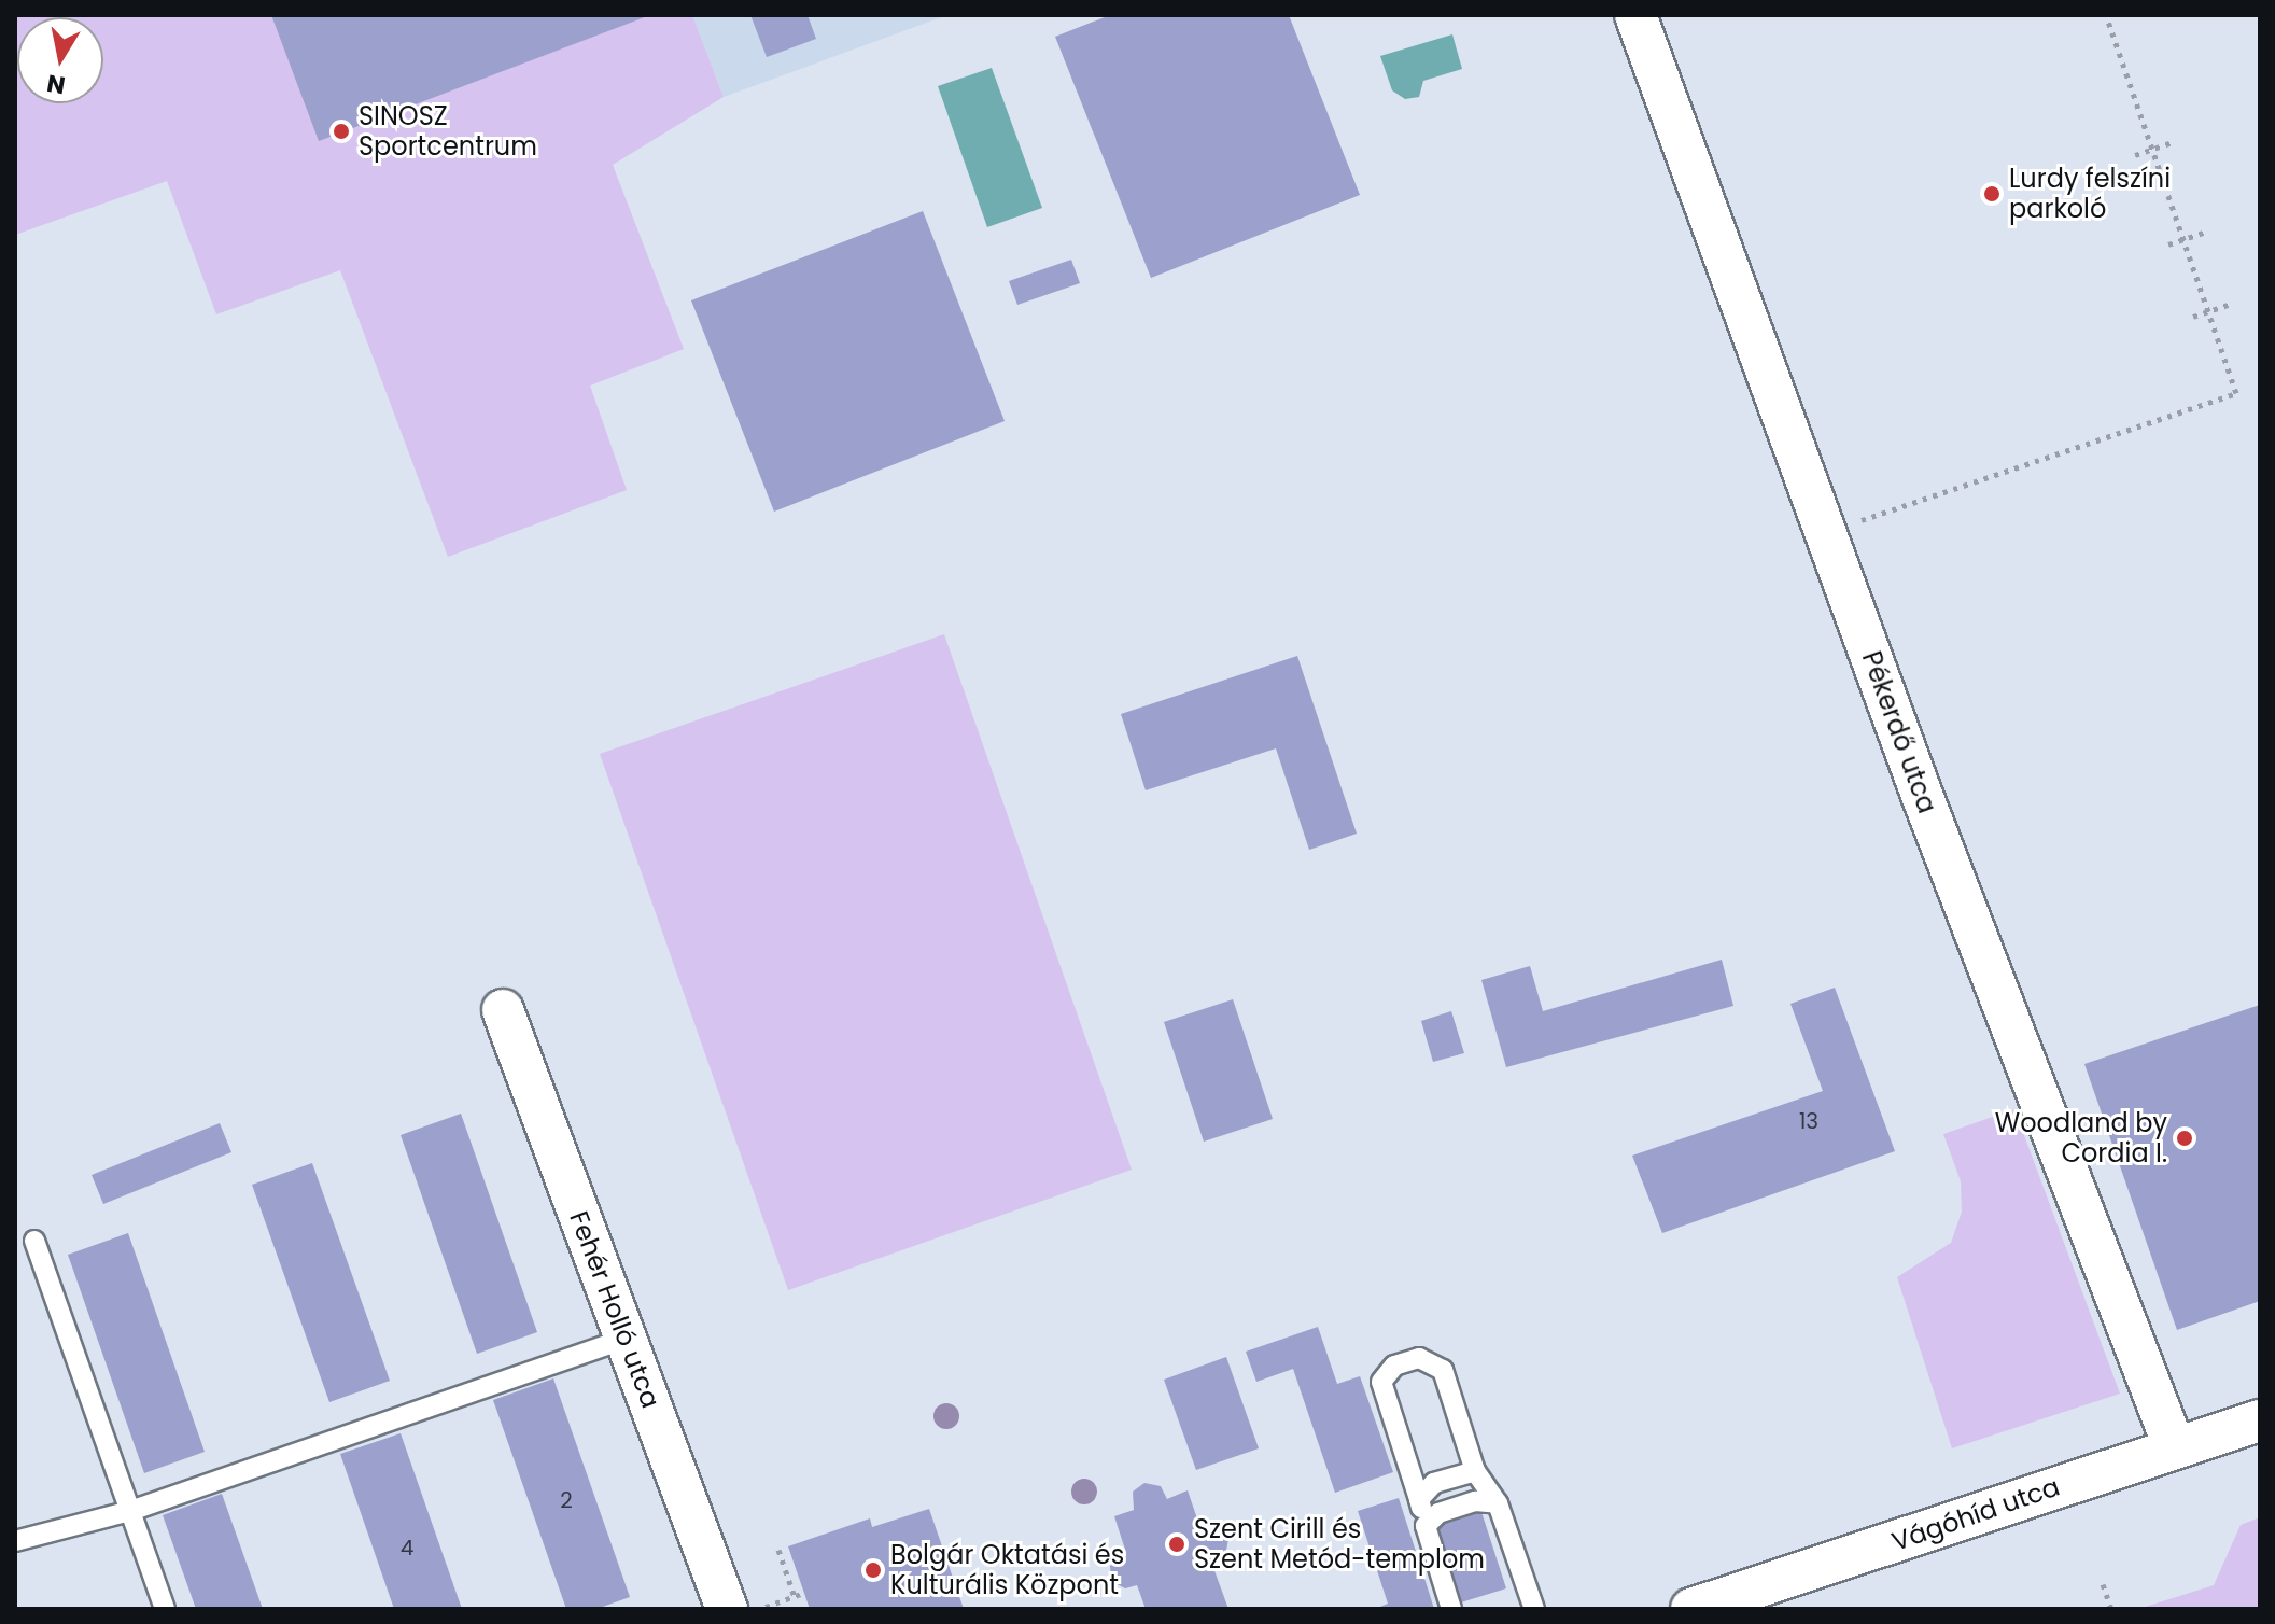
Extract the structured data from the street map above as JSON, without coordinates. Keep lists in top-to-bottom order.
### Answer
{
  "streets": {
    "street": ["Pékerdő utca", "Fehér Holló utca", "Vágóhíd utca"]
  },
  "crossings": [
    ["Pékerdő utca", "Vágóhíd utca"]
  ],
  "places": [
    "SINOSZ Sportcentrum",
    "Lurdy felszíni parkoló",
    "Woodland by Cordia I.",
    "Szent Cirill és Szent Metód-templom",
    "Bolgár Oktatási és Kulturális Központ"
  ],
  "house_numbers": ["13", "2", "4"],
  "north": "bottom"
}
